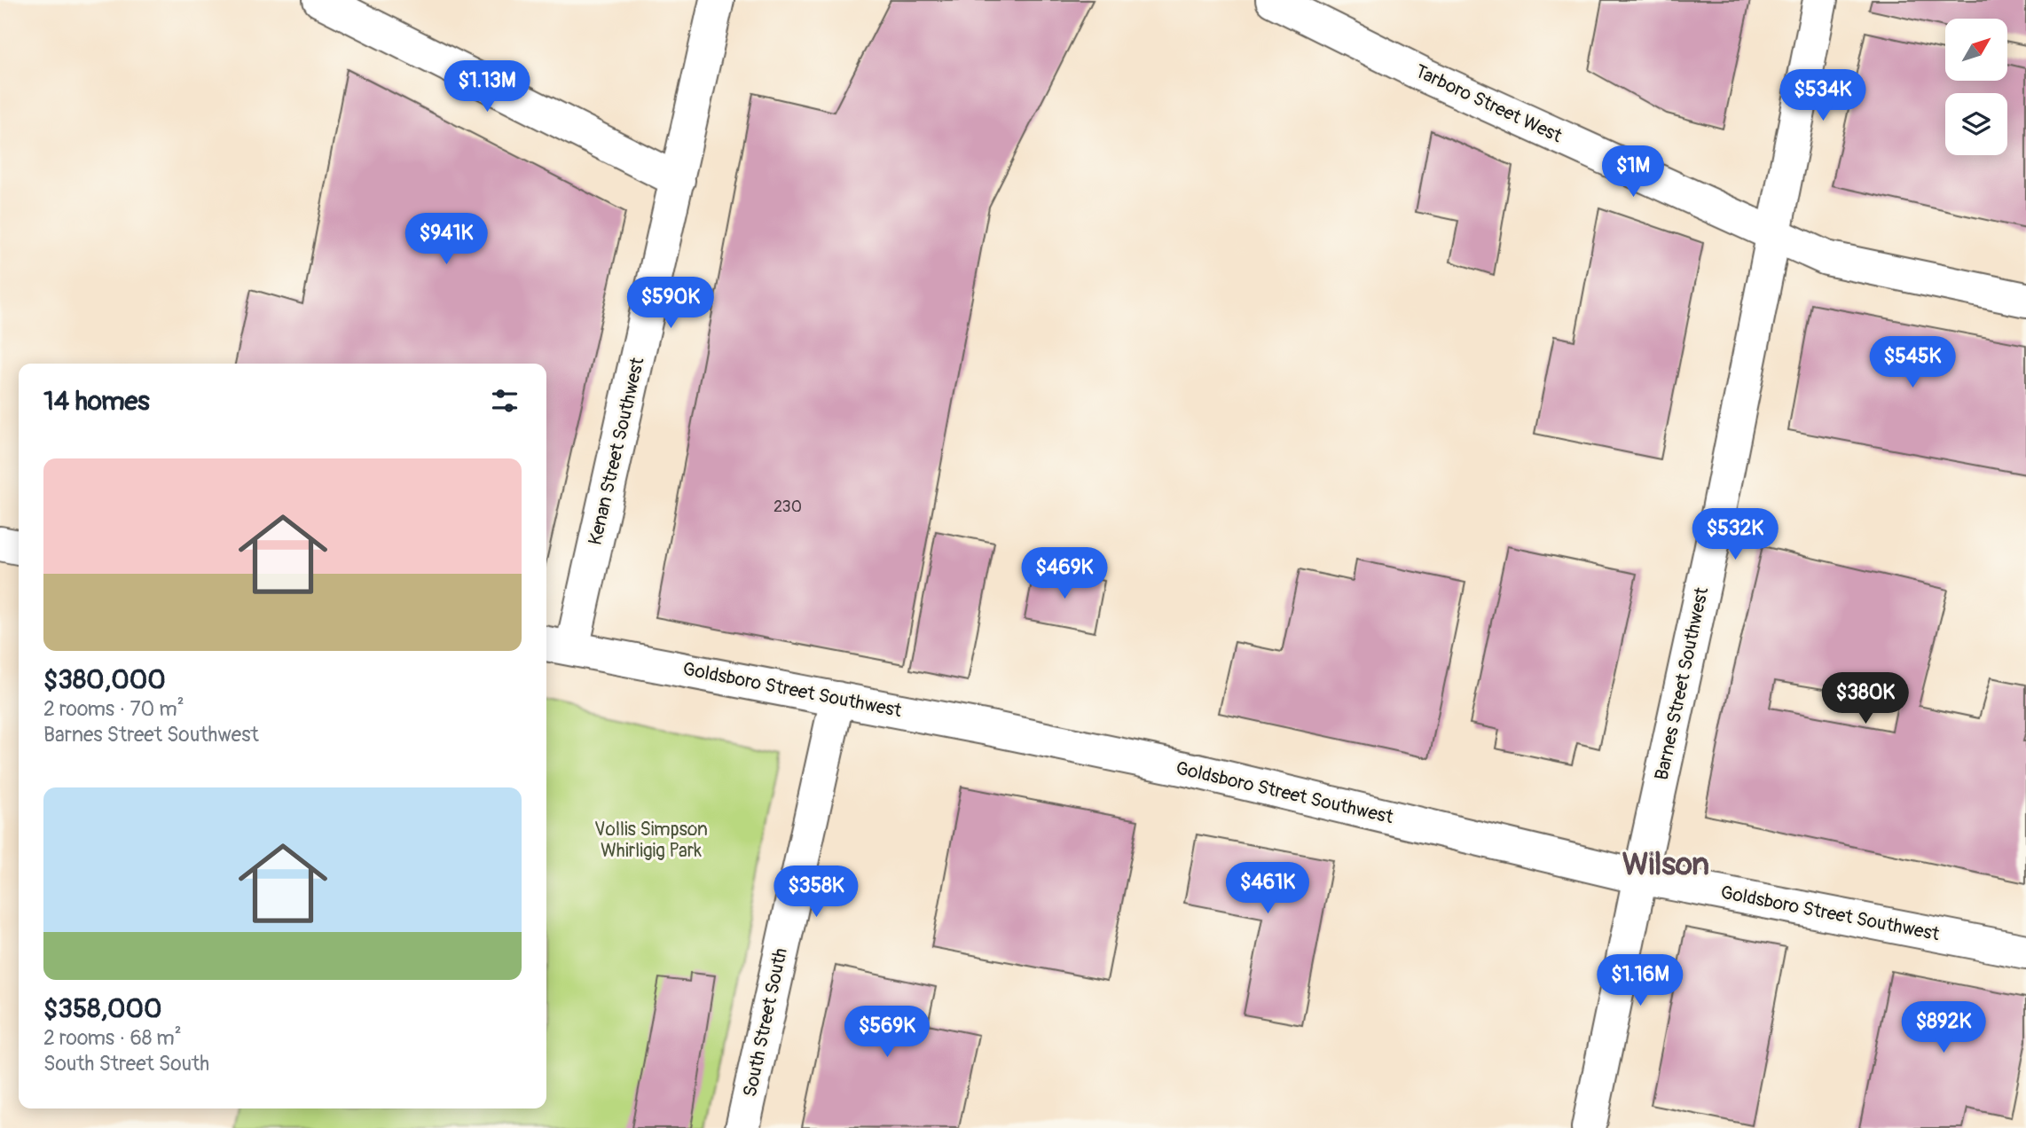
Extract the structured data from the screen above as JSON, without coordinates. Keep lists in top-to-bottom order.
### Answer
{
  "streets": {
    "street": [
      "Tarboro Street West",
      "Kenan Street Southwest",
      "Barnes Street Southwest",
      "Goldsboro Street Southwest",
      "South Street South"
    ]
  },
  "crossings": [
    ["Tarboro Street West", "Barnes Street Southwest"],
    ["Kenan Street Southwest", "Goldsboro Street Southwest"],
    ["Barnes Street Southwest", "Goldsboro Street Southwest"],
    ["Goldsboro Street Southwest", "South Street South"]
  ],
  "districts": ["Wilson"],
  "parks": ["Vollis Simpson Whirligig Park"],
  "house_numbers": ["230"],
  "north": "top right",
  "page": {
    "price": [
      "$1.13M",
      "$534K",
      "$1M",
      "$941K",
      "$590K",
      "$545K",
      "$532K",
      "$469K",
      "$380K",
      "$461K",
      "$358K",
      "$1.16M",
      "$892K",
      "$569K"
    ],
    "heading": "14 homes",
    "list": [
      {
        "name": "$380,000",
        "note": "2 rooms · 70 m² · Barnes Street Southwest"
      },
      {
        "name": "$358,000",
        "note": "2 rooms · 68 m² · South Street South"
      }
    ]
  }
}
